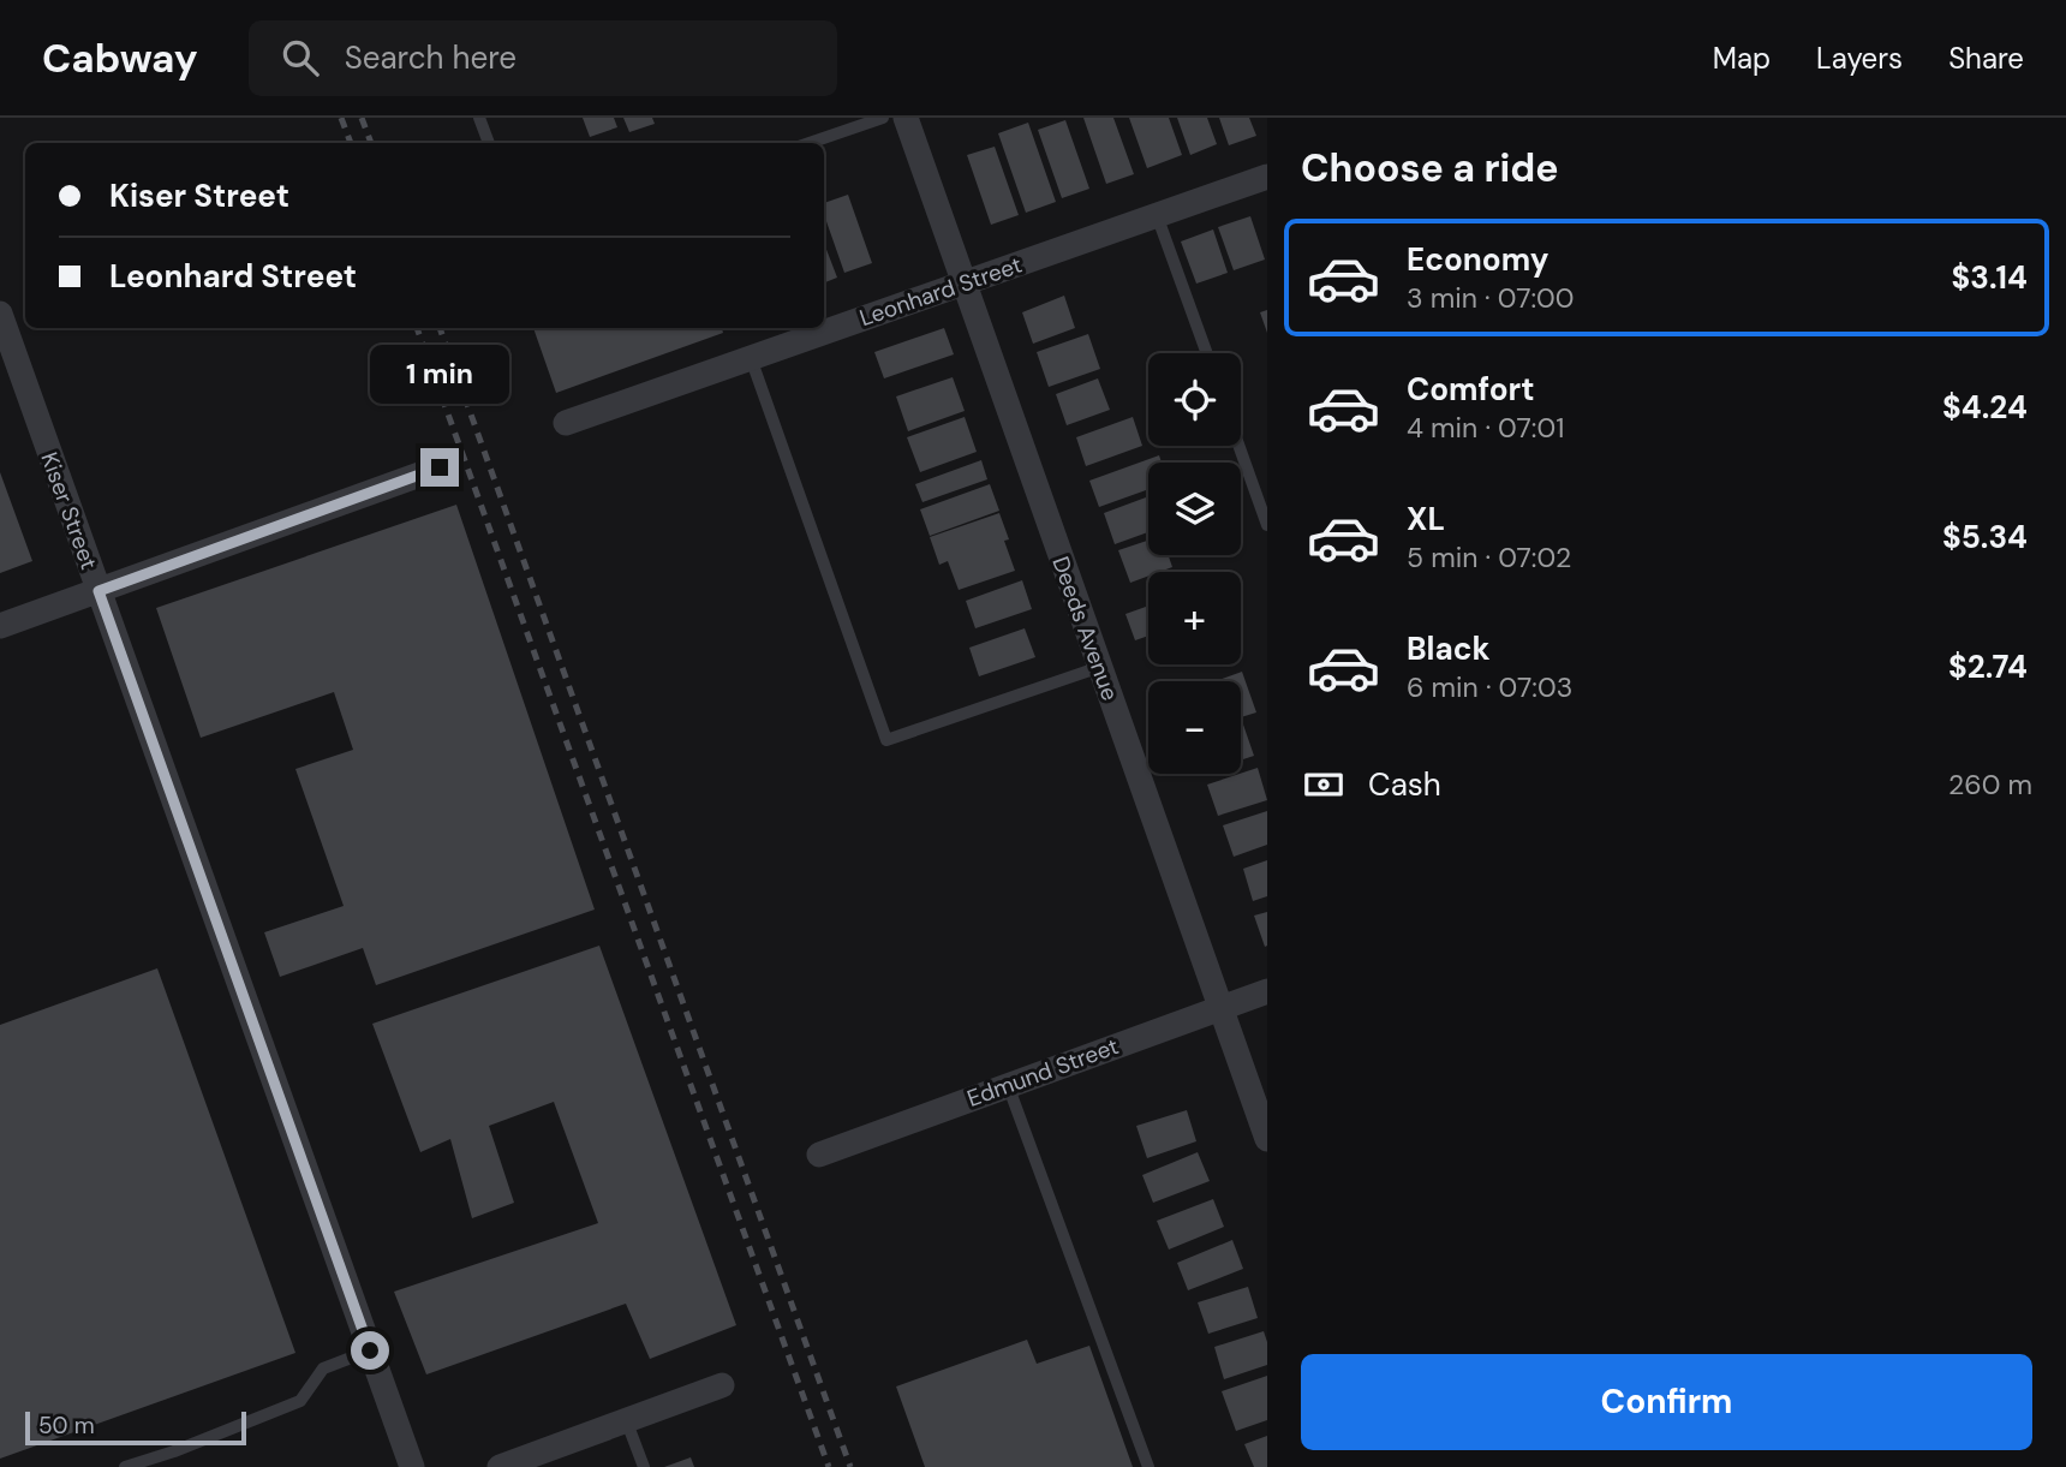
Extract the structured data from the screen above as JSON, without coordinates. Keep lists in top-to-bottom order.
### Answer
{
  "streets": {
    "street": [
      "Leonhard Street",
      "Kiser Street",
      "Deeds Avenue",
      "Edmund Street"
    ]
  },
  "crossings": [
    ["Leonhard Street", "Deeds Avenue"],
    ["Deeds Avenue", "Edmund Street"]
  ],
  "scale_bar": "50 m",
  "page": {
    "header": "Cabway",
    "search": "Search here",
    "nav": ["Map", "Layers", "Share"],
    "heading": "Choose a ride",
    "banner": ["Kiser Street", "Leonhard Street"],
    "list": [
      {
        "name": "Economy",
        "note": "3 min · 07:00",
        "value": "$3.14"
      },
      {
        "name": "Comfort",
        "note": "4 min · 07:01",
        "value": "$4.24"
      },
      {
        "name": "XL",
        "note": "5 min · 07:02",
        "value": "$5.34"
      },
      {
        "name": "Black",
        "note": "6 min · 07:03",
        "value": "$2.74"
      }
    ],
    "bubble": "1 min",
    "map_buttons": ["+", "−"],
    "pay": ["Cash", "260 m"],
    "buttons": "Confirm",
    "scale": "50 m"
  }
}
